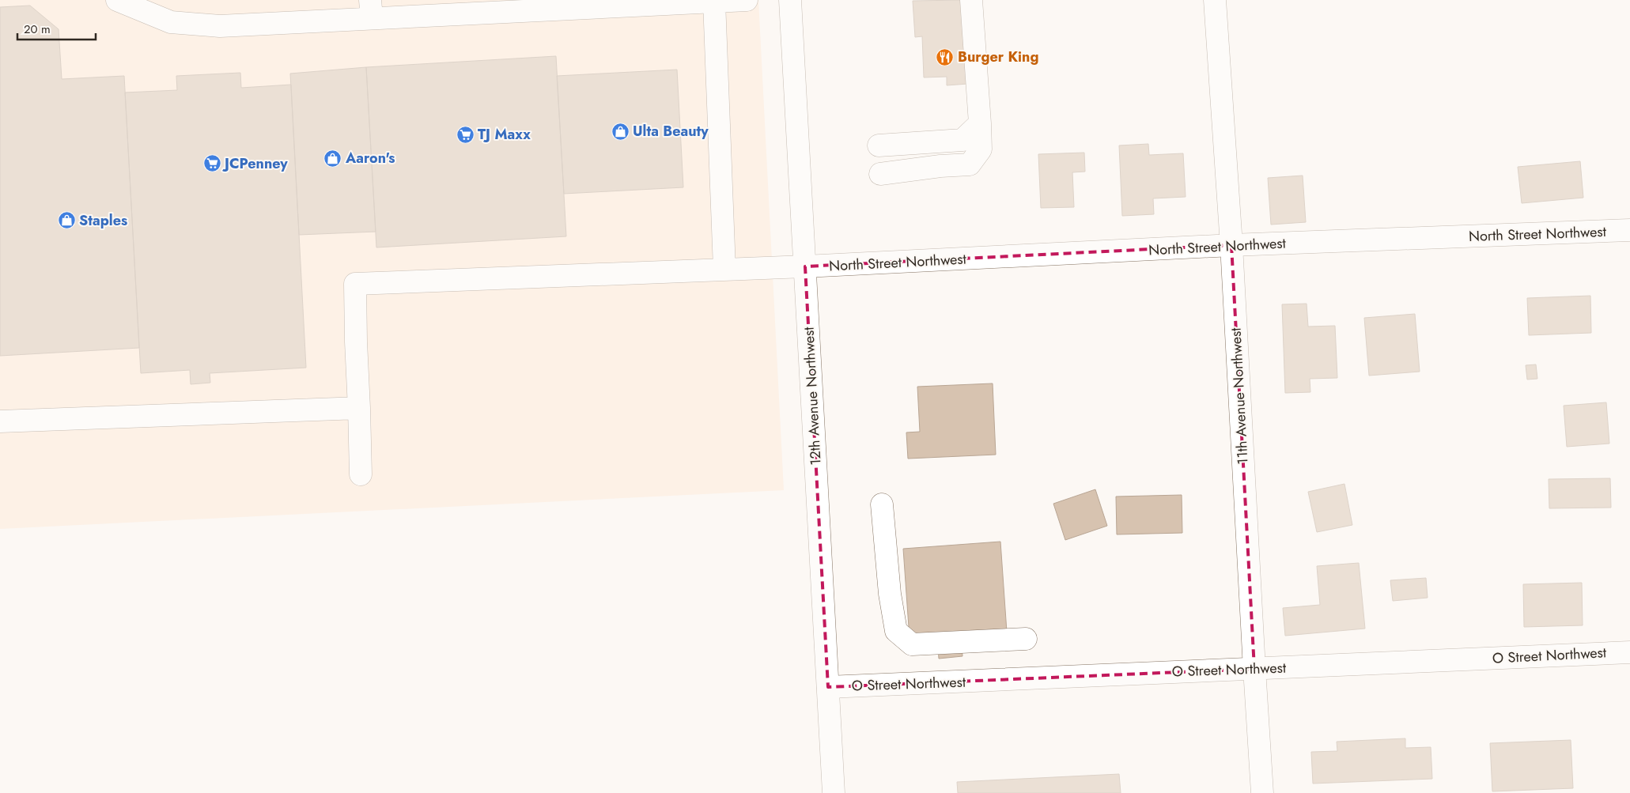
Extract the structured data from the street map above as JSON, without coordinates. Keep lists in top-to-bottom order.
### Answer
{
  "streets": {
    "street": [
      "North Street Northwest",
      "12th Avenue Northwest",
      "11th Avenue Northwest",
      "O Street Northwest"
    ]
  },
  "crossings": [
    ["North Street Northwest", "12th Avenue Northwest"],
    ["North Street Northwest", "11th Avenue Northwest"],
    ["12th Avenue Northwest", "O Street Northwest"],
    ["11th Avenue Northwest", "O Street Northwest"]
  ],
  "places": {
    "restaurant": ["Burger King"],
    "shop": ["Ulta Beauty", "Aaron's", "Staples"],
    "supermarket": ["TJ Maxx", "JCPenney"]
  },
  "scale_bar": "20 m"
}
